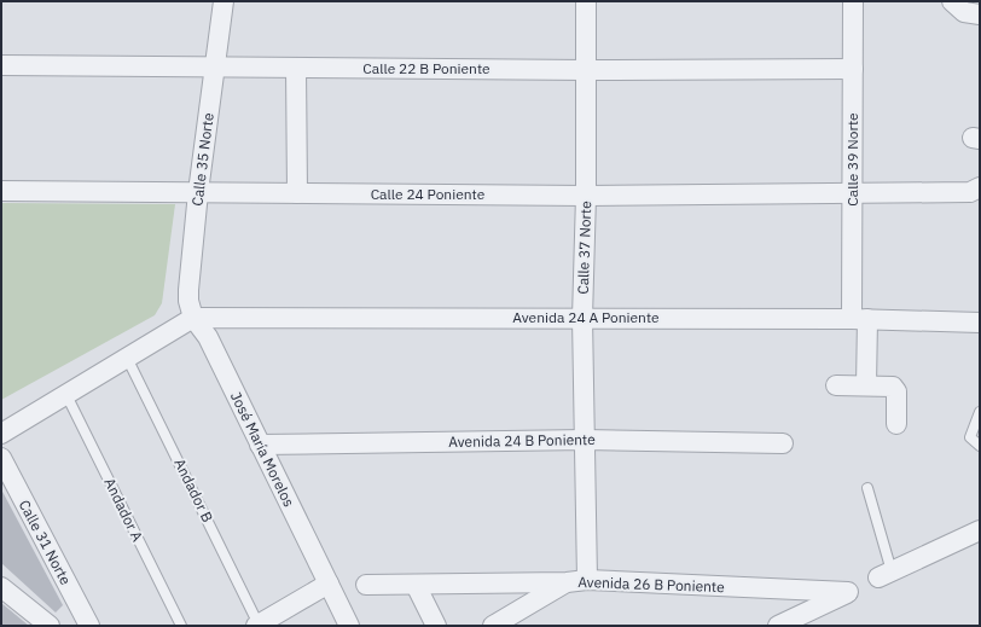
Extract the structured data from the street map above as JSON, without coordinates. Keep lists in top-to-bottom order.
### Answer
{
  "streets": {
    "street": [
      "Calle 22 B Poniente",
      "Calle 35 Norte",
      "Calle 39 Norte",
      "Calle 24 Poniente",
      "Calle 37 Norte",
      "Avenida 24 A Poniente",
      "Avenida 24 B Poniente",
      "José María Morelos",
      "Calle 31 Norte",
      "Avenida 26 B Poniente"
    ],
    "lane": ["Andador B", "Andador A"]
  },
  "crossings": [
    ["Calle 22 B Poniente", "Calle 35 Norte"],
    ["Calle 22 B Poniente", "Calle 39 Norte"],
    ["Calle 22 B Poniente", "Calle 37 Norte"],
    ["Calle 35 Norte", "Calle 24 Poniente"],
    ["Calle 35 Norte", "Avenida 24 A Poniente"],
    ["Calle 35 Norte", "José María Morelos"],
    ["Calle 39 Norte", "Calle 24 Poniente"],
    ["Calle 39 Norte", "Avenida 24 A Poniente"],
    ["Calle 24 Poniente", "Calle 37 Norte"],
    ["Calle 37 Norte", "Avenida 24 A Poniente"],
    ["Calle 37 Norte", "Avenida 24 B Poniente"],
    ["Calle 37 Norte", "Avenida 26 B Poniente"],
    ["Avenida 24 A Poniente", "José María Morelos"],
    ["Avenida 24 B Poniente", "José María Morelos"]
  ]
}
